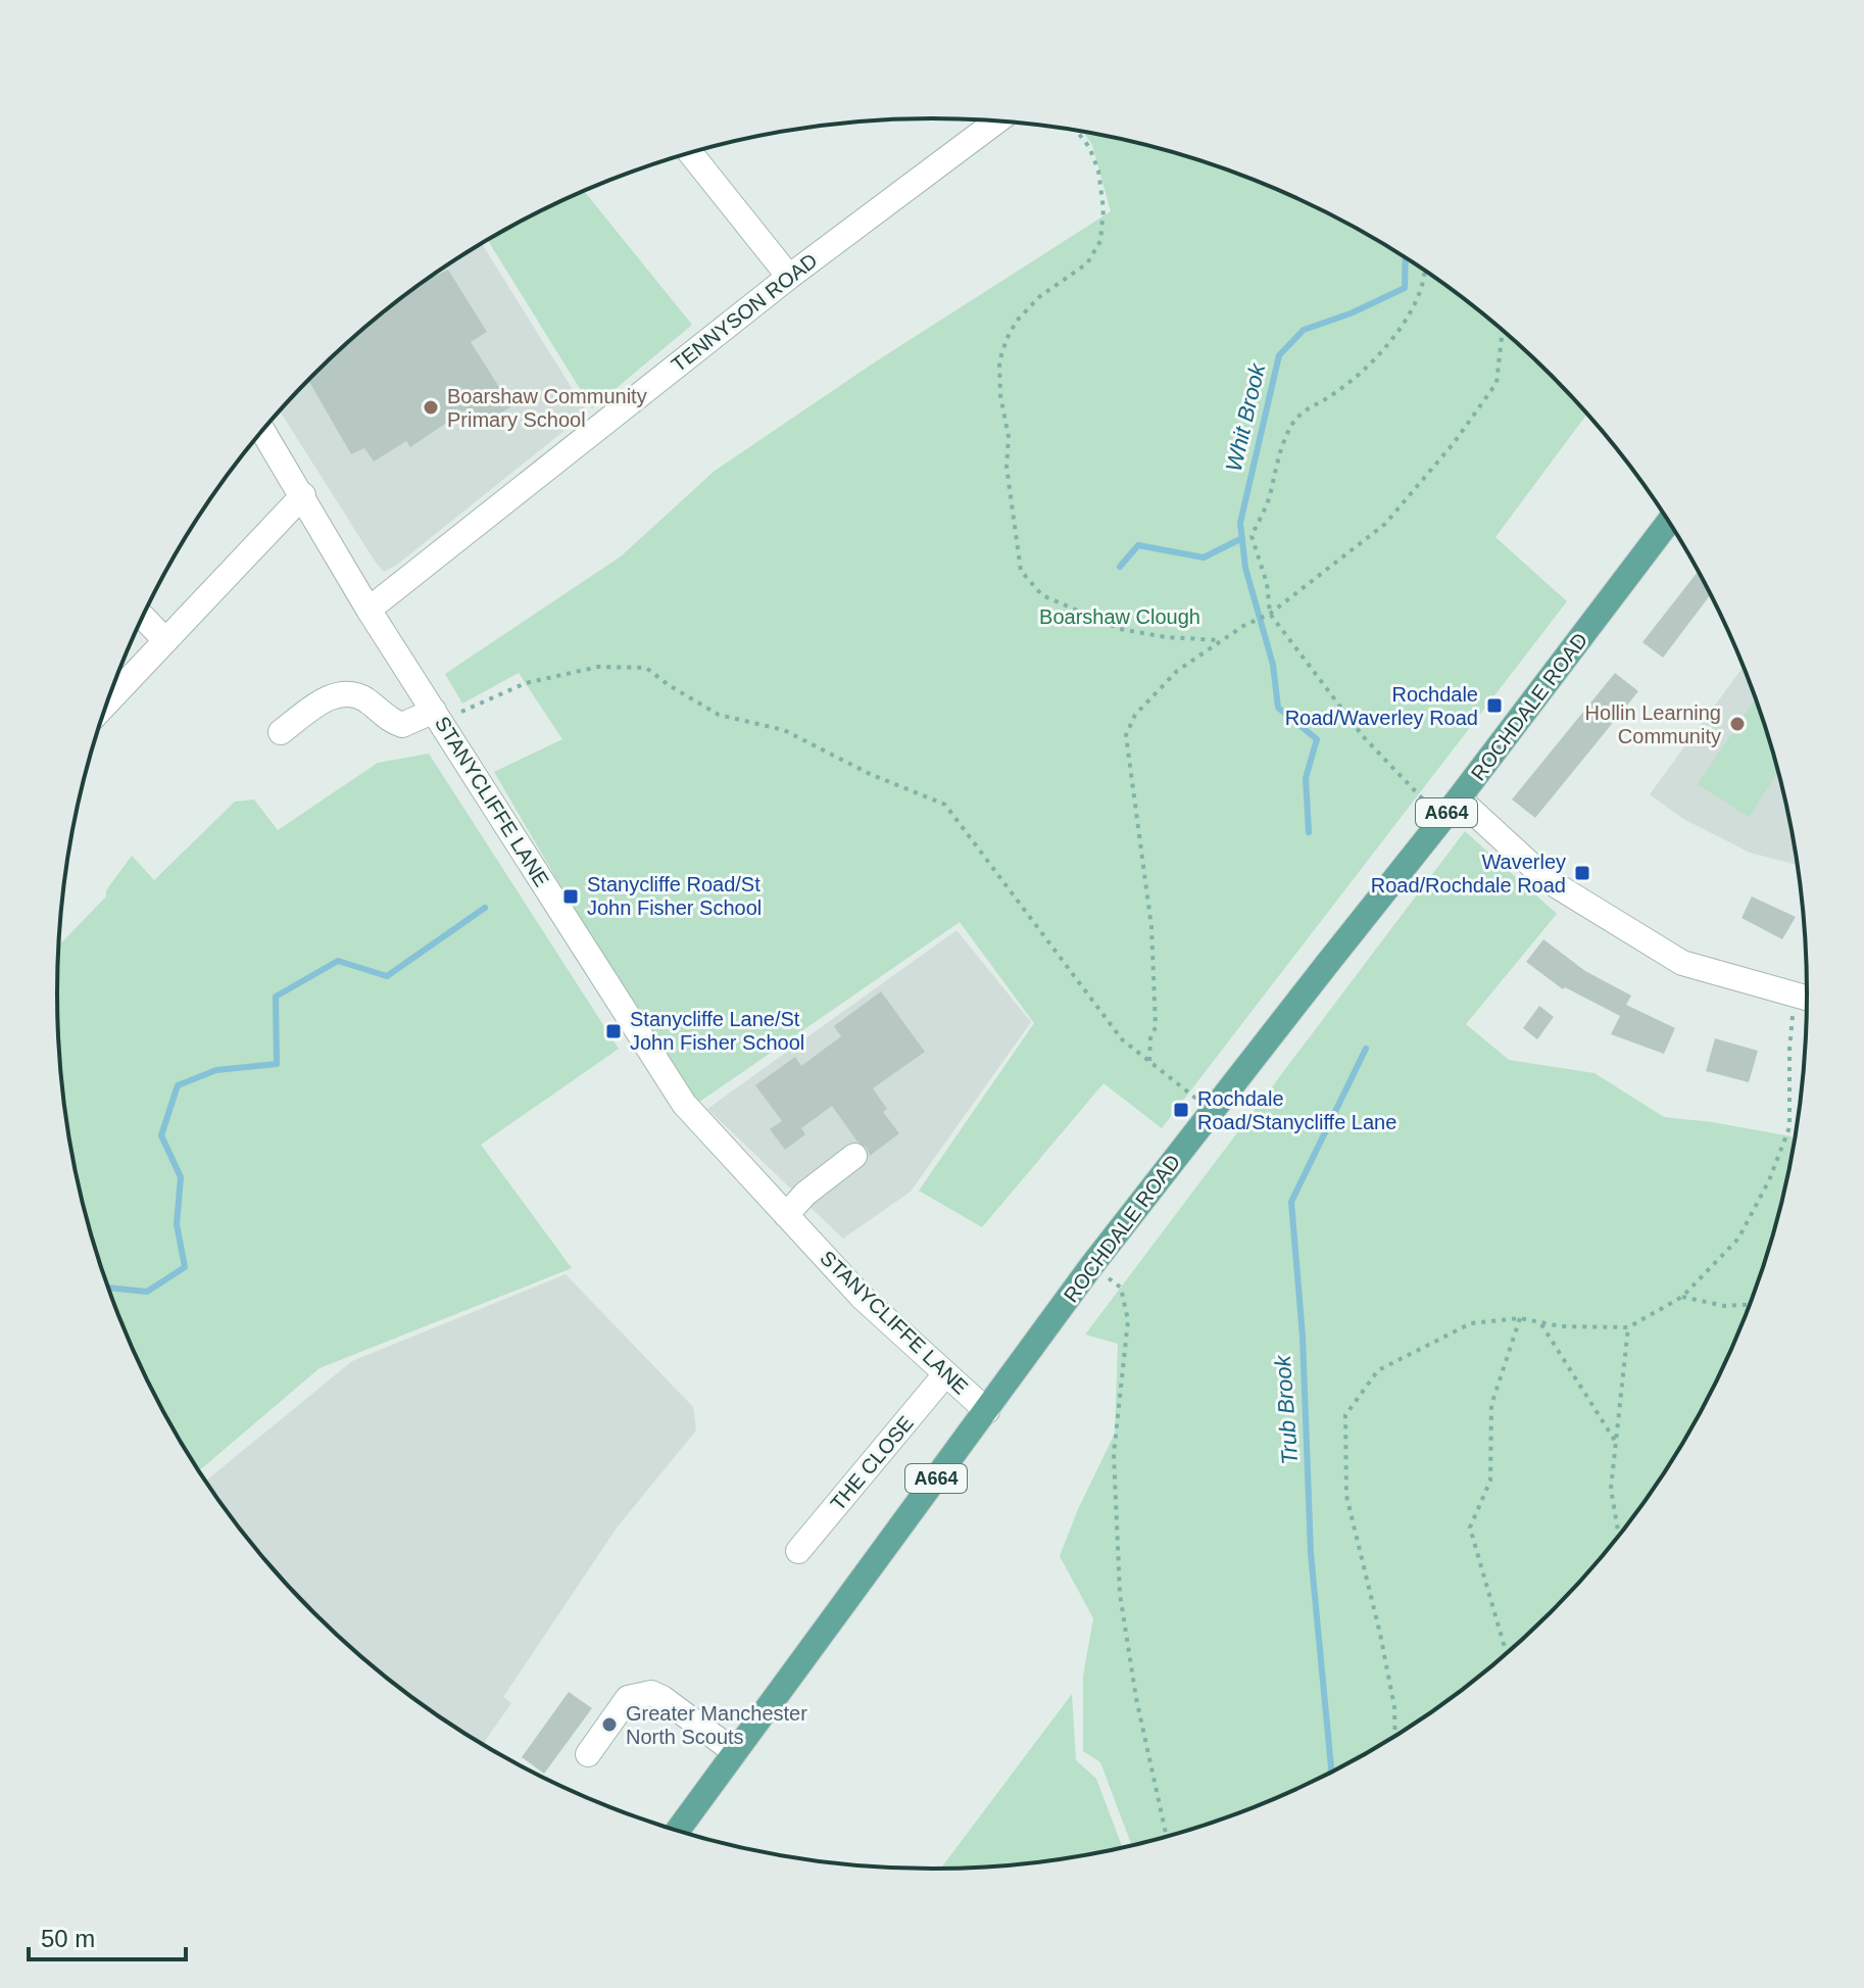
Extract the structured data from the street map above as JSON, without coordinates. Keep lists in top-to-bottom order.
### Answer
{
  "streets": {
    "main road": ["ROCHDALE ROAD", "A664"],
    "street": ["TENNYSON ROAD", "STANYCLIFFE LANE", "THE CLOSE"]
  },
  "crossings": [
    ["TENNYSON ROAD", "STANYCLIFFE LANE"],
    ["ROCHDALE ROAD", "STANYCLIFFE LANE"],
    ["STANYCLIFFE LANE", "THE CLOSE"]
  ],
  "water": ["Whit Brook", "Trub Brook"],
  "parks": ["Boarshaw Clough"],
  "places": {
    "other": ["Boarshaw Community Primary School", "Hollin Learning Community", "Greater Manchester North Scouts"],
    "transit": [
      "Rochdale Road/Waverley Road",
      "Waverley Road/Rochdale Road",
      "Stanycliffe Road/St John Fisher School",
      "Stanycliffe Lane/St John Fisher School",
      "Rochdale Road/Stanycliffe Lane"
    ]
  },
  "scale_bar": "50 m"
}
